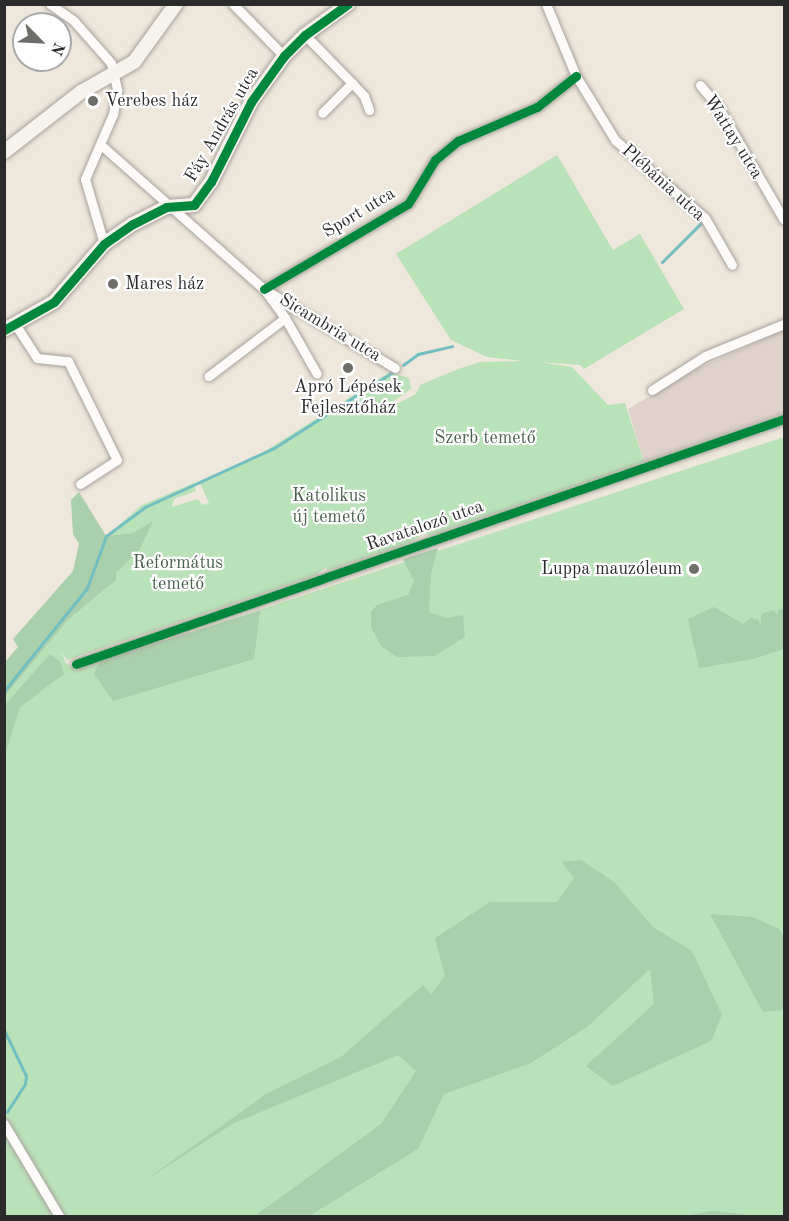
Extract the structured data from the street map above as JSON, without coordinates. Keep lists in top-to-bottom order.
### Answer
{
  "streets": {
    "street": [
      "Fáy András utca",
      "Wattay utca",
      "Plébánia utca",
      "Sport utca",
      "Sicambria utca",
      "Ravatalozó utca"
    ]
  },
  "crossings": [
    ["Plébánia utca", "Sport utca"],
    ["Sport utca", "Sicambria utca"]
  ],
  "parks": ["Szerb temető", "Katolikus új temető", "Református temető"],
  "places": [
    "Verebes ház",
    "Mares ház",
    "Apró Lépések Fejlesztőház",
    "Luppa mauzóleum"
  ],
  "north": "bottom right"
}
